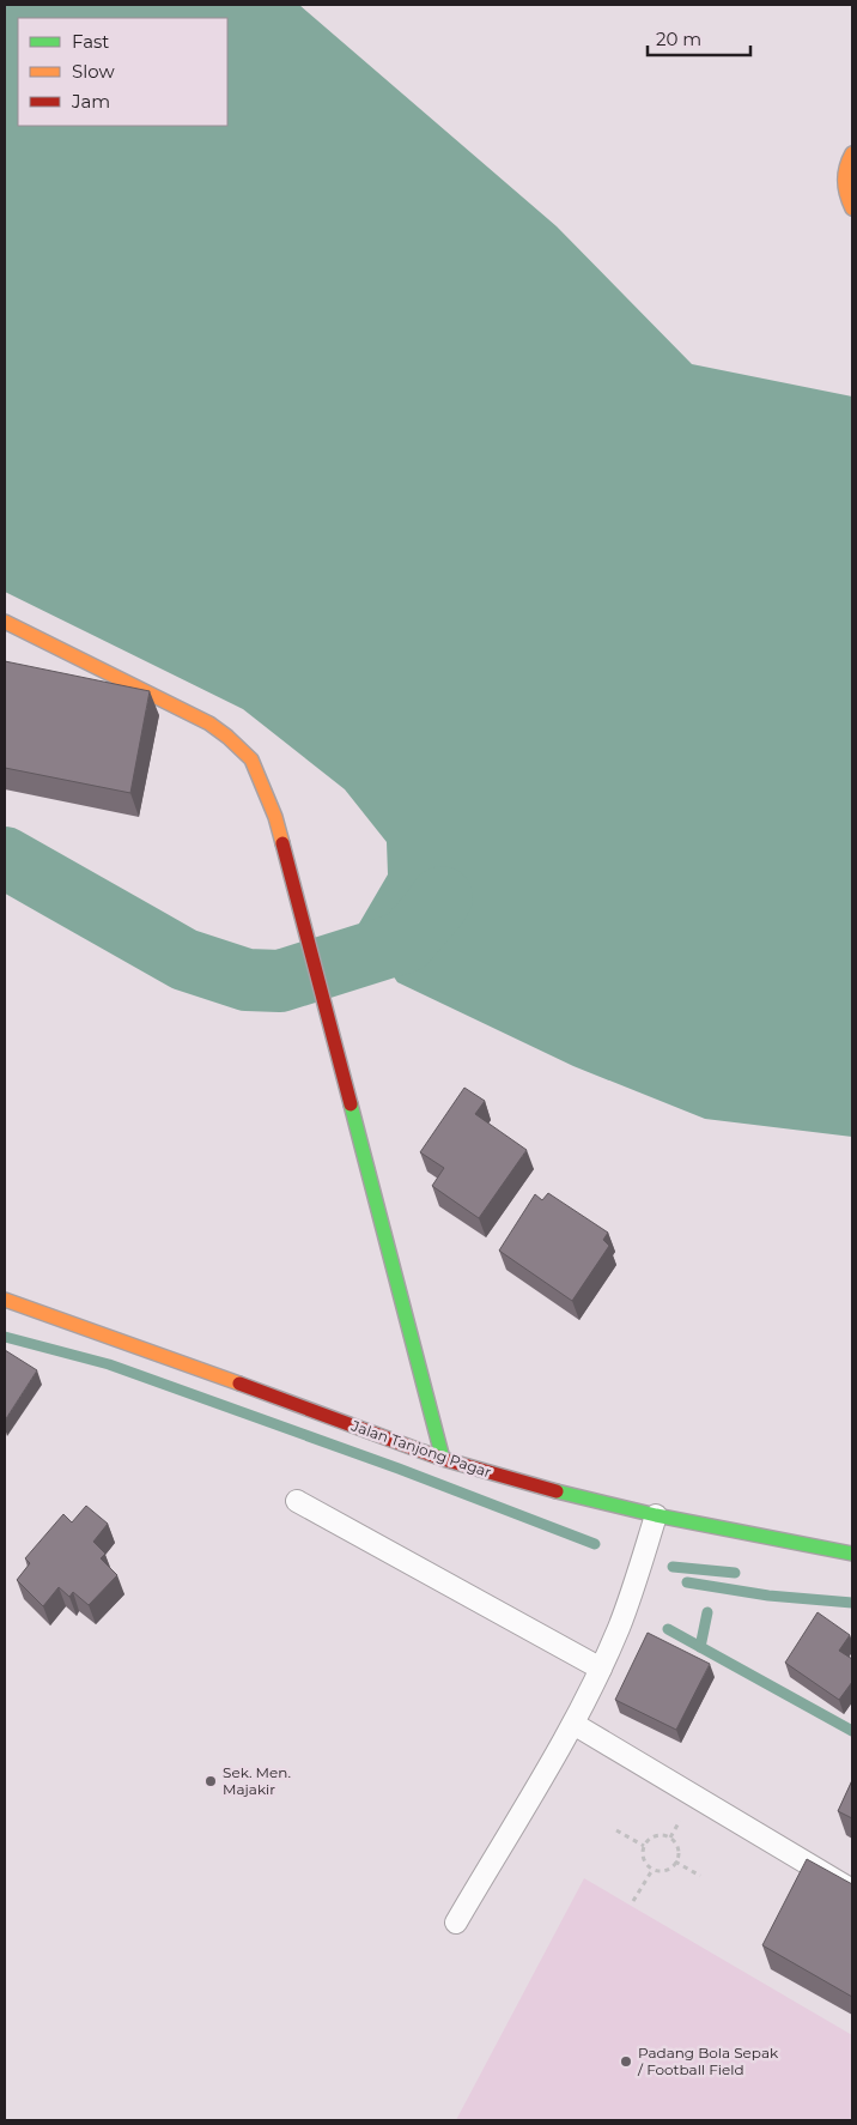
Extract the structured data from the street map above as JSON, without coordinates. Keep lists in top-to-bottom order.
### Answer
{
  "streets": {
    "street": ["Jalan Tanjong Pagar"]
  },
  "places": ["Sek. Men. Majakir", "Padang Bola Sepak / Football Field"],
  "legend": ["Fast", "Slow", "Jam"],
  "scale_bar": "20 m"
}
